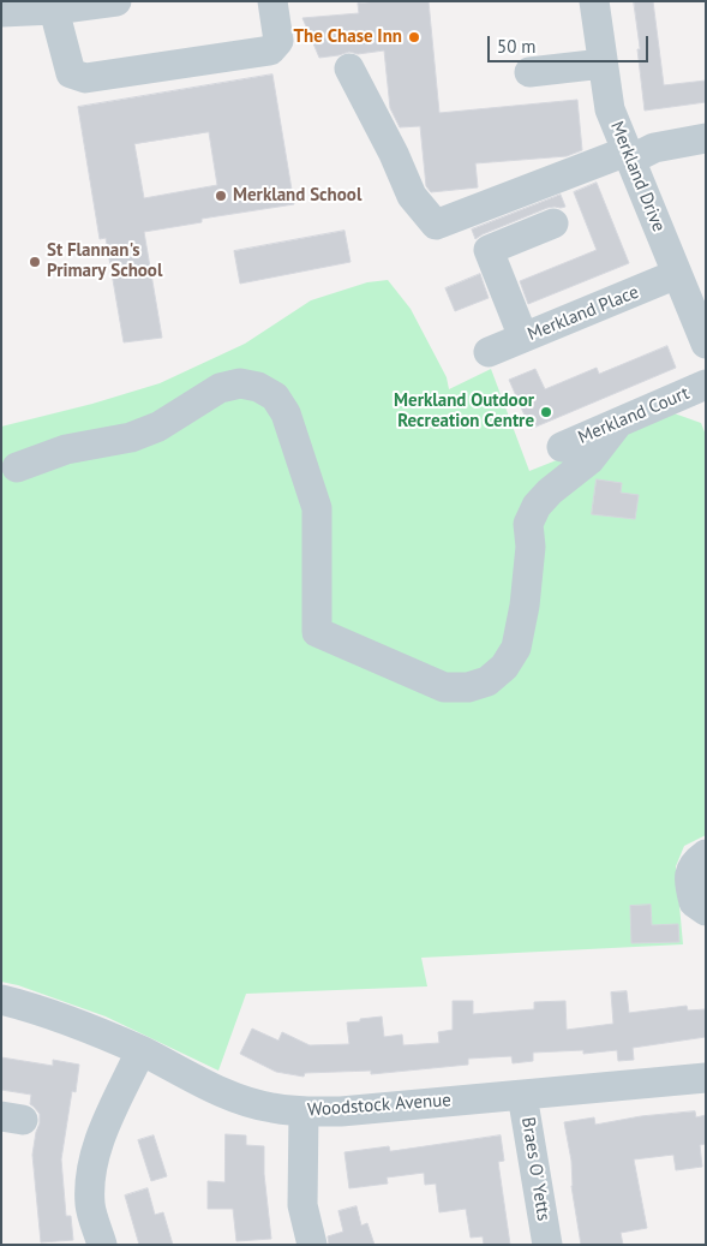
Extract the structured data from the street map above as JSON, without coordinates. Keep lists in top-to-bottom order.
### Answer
{
  "streets": {
    "street": [
      "Merkland Drive",
      "Merkland Place",
      "Merkland Court",
      "Woodstock Avenue",
      "Braes O' Yetts"
    ]
  },
  "crossings": [
    ["Merkland Drive", "Merkland Place"],
    ["Woodstock Avenue", "Braes O' Yetts"]
  ],
  "places": [
    "The Chase Inn",
    "Merkland School",
    "St Flannan's Primary School",
    "Merkland Outdoor Recreation Centre"
  ],
  "scale_bar": "50 m"
}
